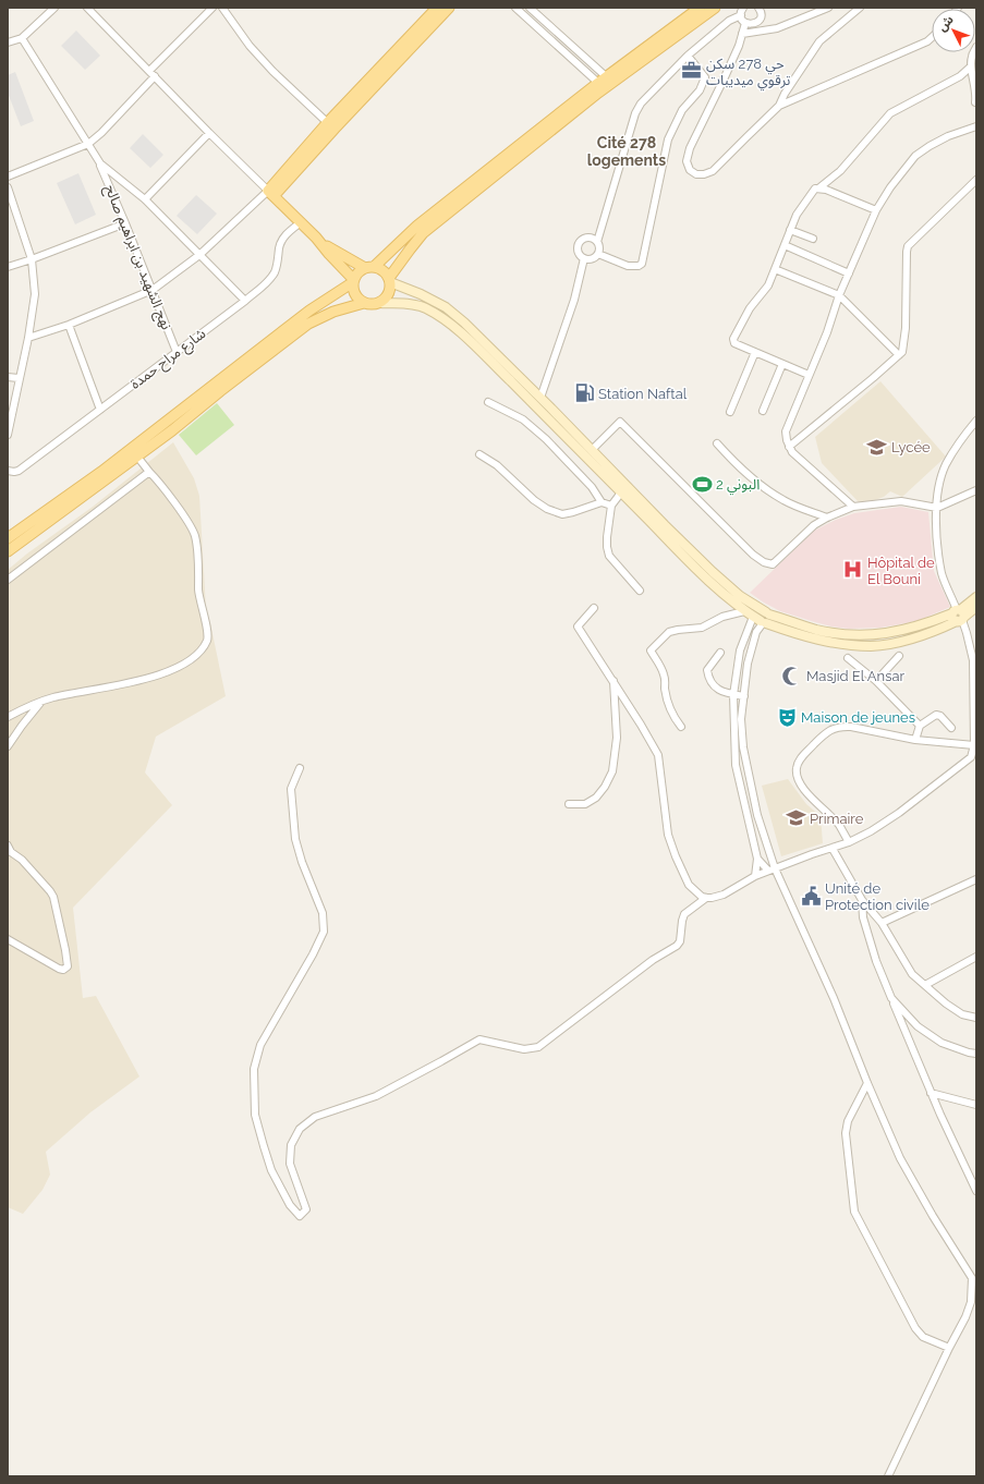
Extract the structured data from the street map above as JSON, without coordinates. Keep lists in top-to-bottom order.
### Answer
{
  "streets": {
    "street": ["نهج الشهيد بن ابراهيم صالح", "شارع مراح حمدة"]
  },
  "crossings": [
    ["نهج الشهيد بن ابراهيم صالح", "شارع مراح حمدة"]
  ],
  "districts": ["Cité 278 logements"],
  "places": {
    "office": ["حي 278 سكن ترقوي ميديبات"],
    "fuel station": ["Station Naftal"],
    "school or university": ["Lycée", "Primaire"],
    "sports": ["البوني 2"],
    "hospital": ["Hôpital de El Bouni"],
    "mosque": ["Masjid El Ansar"],
    "theatre": ["Maison de jeunes"],
    "public building": ["Unité de Protection civile"]
  },
  "north": "top left"
}
